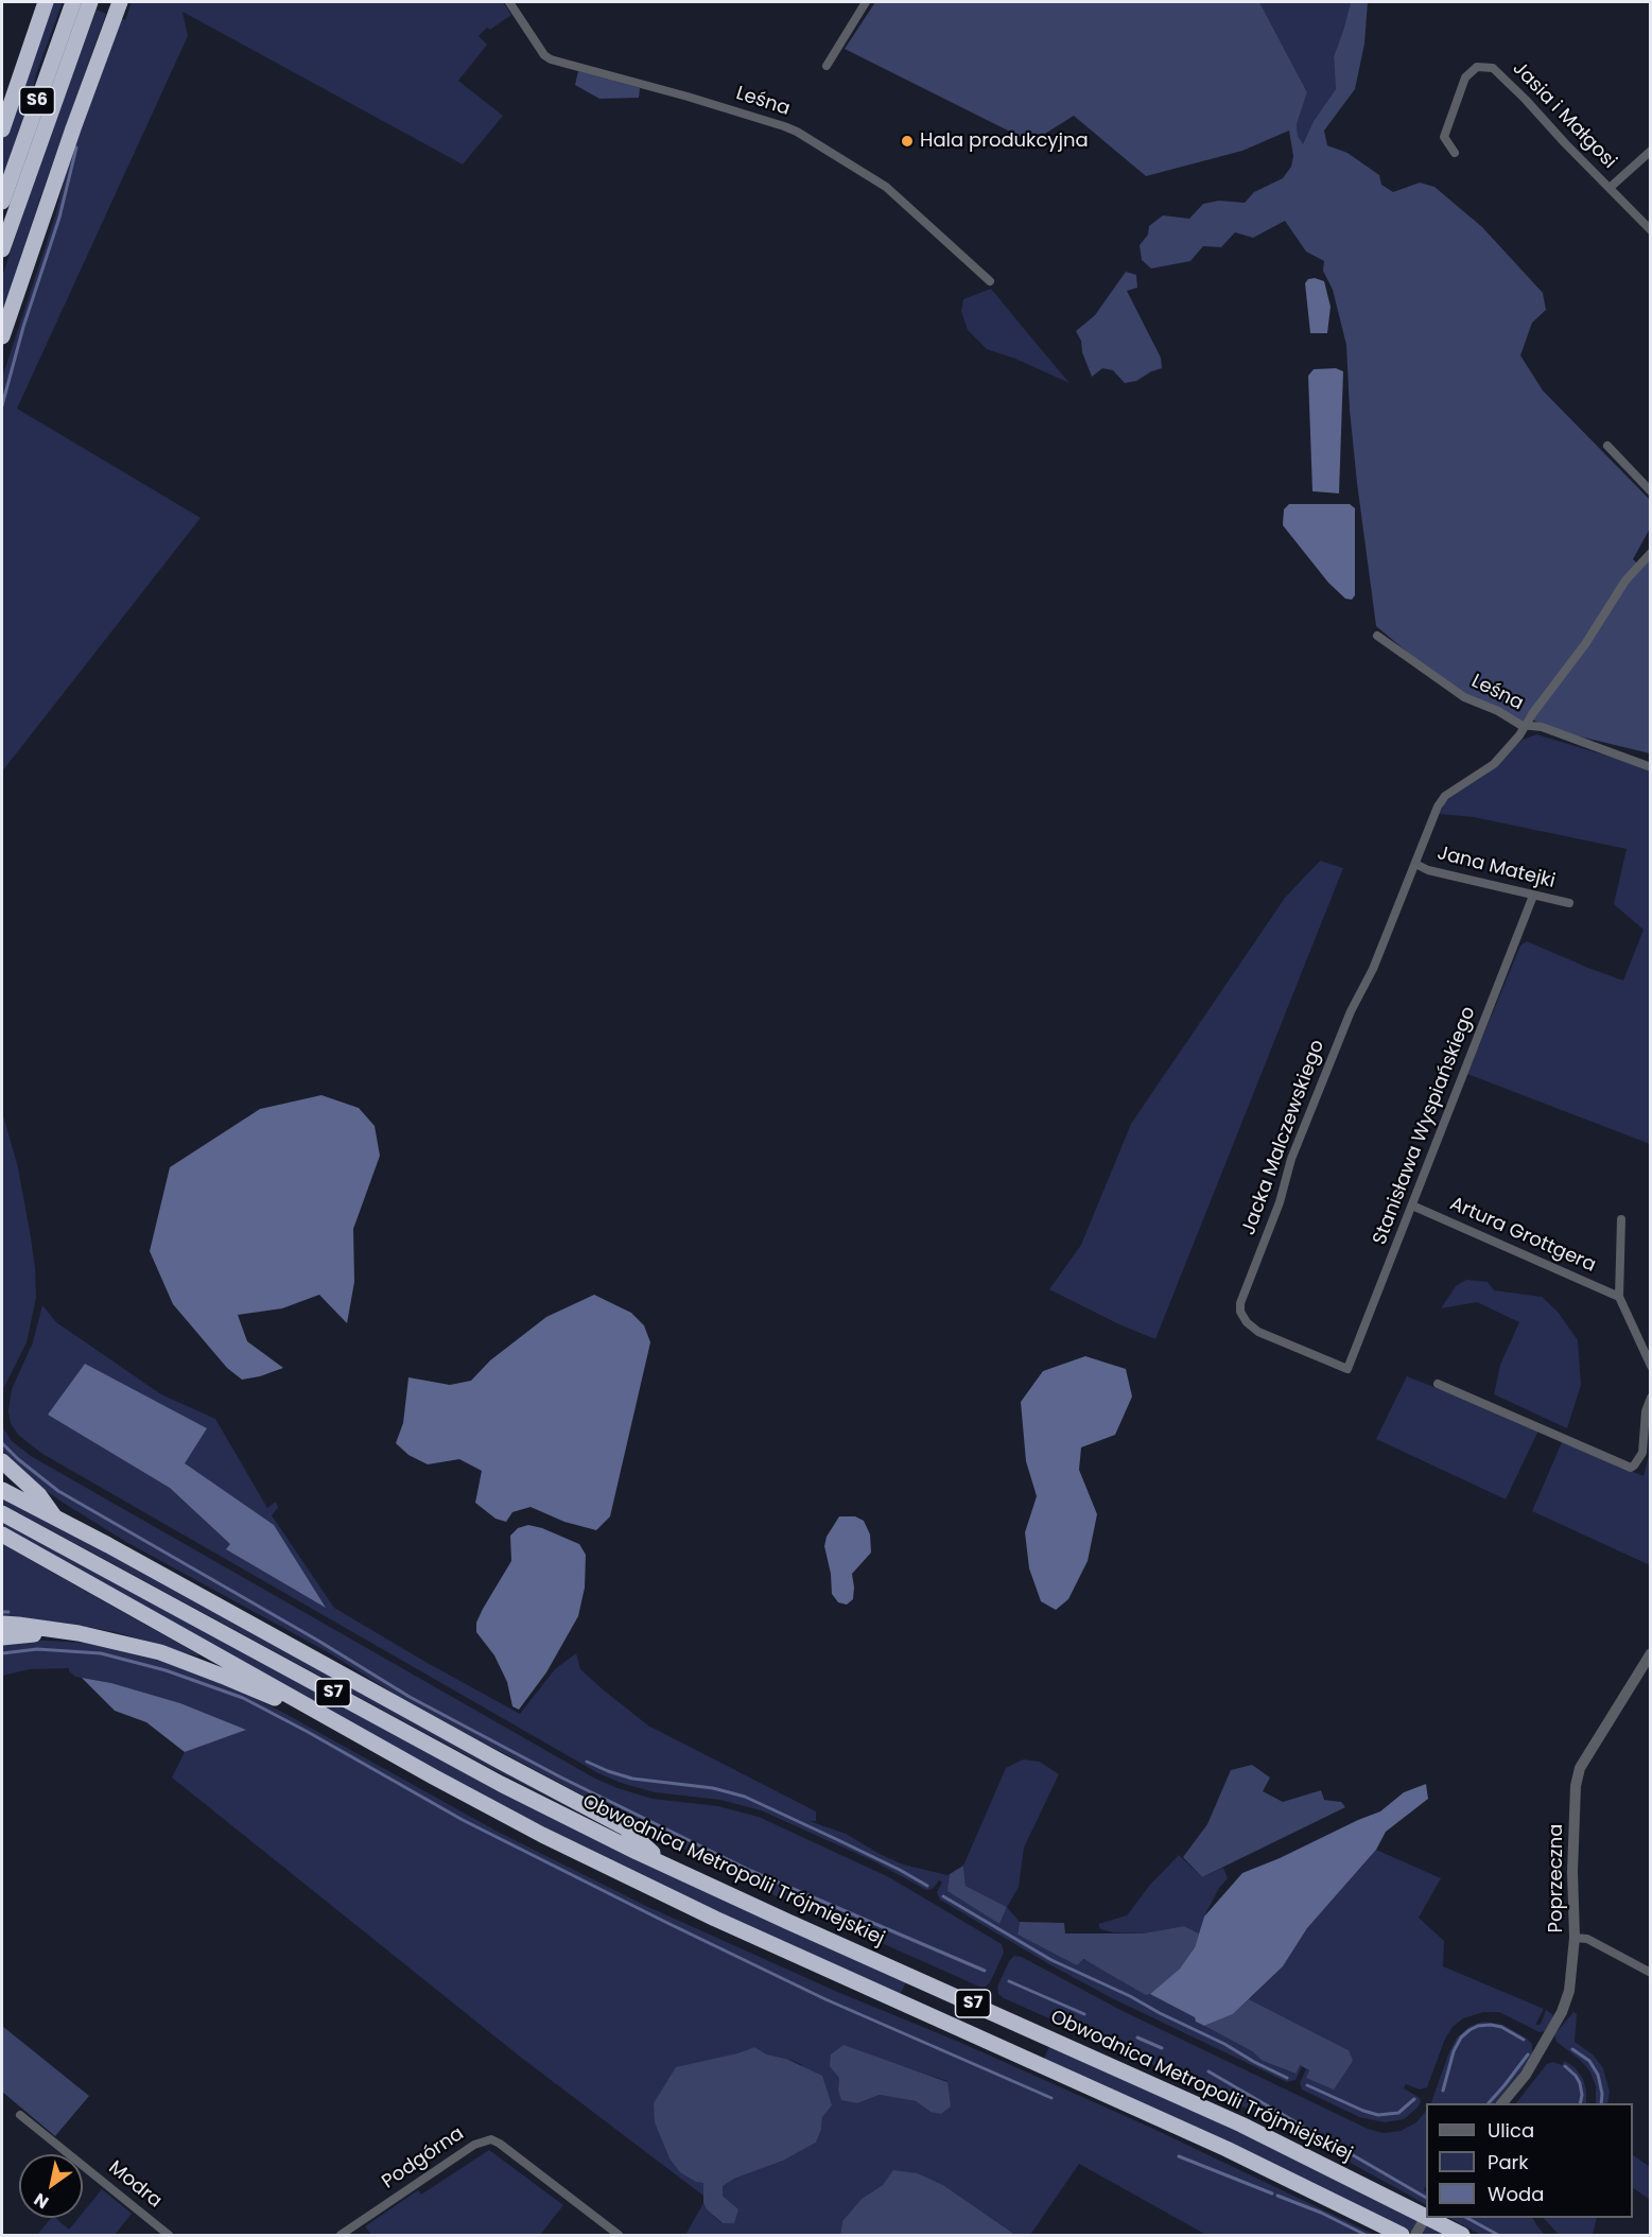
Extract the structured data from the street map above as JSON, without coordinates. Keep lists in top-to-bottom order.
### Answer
{
  "streets": {
    "highway": ["S6", "S7", "Obwodnica Metropolii Trójmiejskiej"],
    "street": [
      "Leśna",
      "Jasia i Małgosi",
      "Jana Matejki",
      "Stanisława Wyspiańskiego",
      "Jacka Malczewskiego",
      "Artura Grottgera",
      "Poprzeczna",
      "Podgórna",
      "Modra"
    ]
  },
  "crossings": [
    ["Jana Matejki", "Stanisława Wyspiańskiego"],
    ["Jana Matejki", "Jacka Malczewskiego"],
    ["Stanisława Wyspiańskiego", "Jacka Malczewskiego"],
    ["Stanisława Wyspiańskiego", "Artura Grottgera"]
  ],
  "places": ["Hala produkcyjna"],
  "legend": ["Ulica", "Park", "Woda"],
  "north": "bottom left"
}
